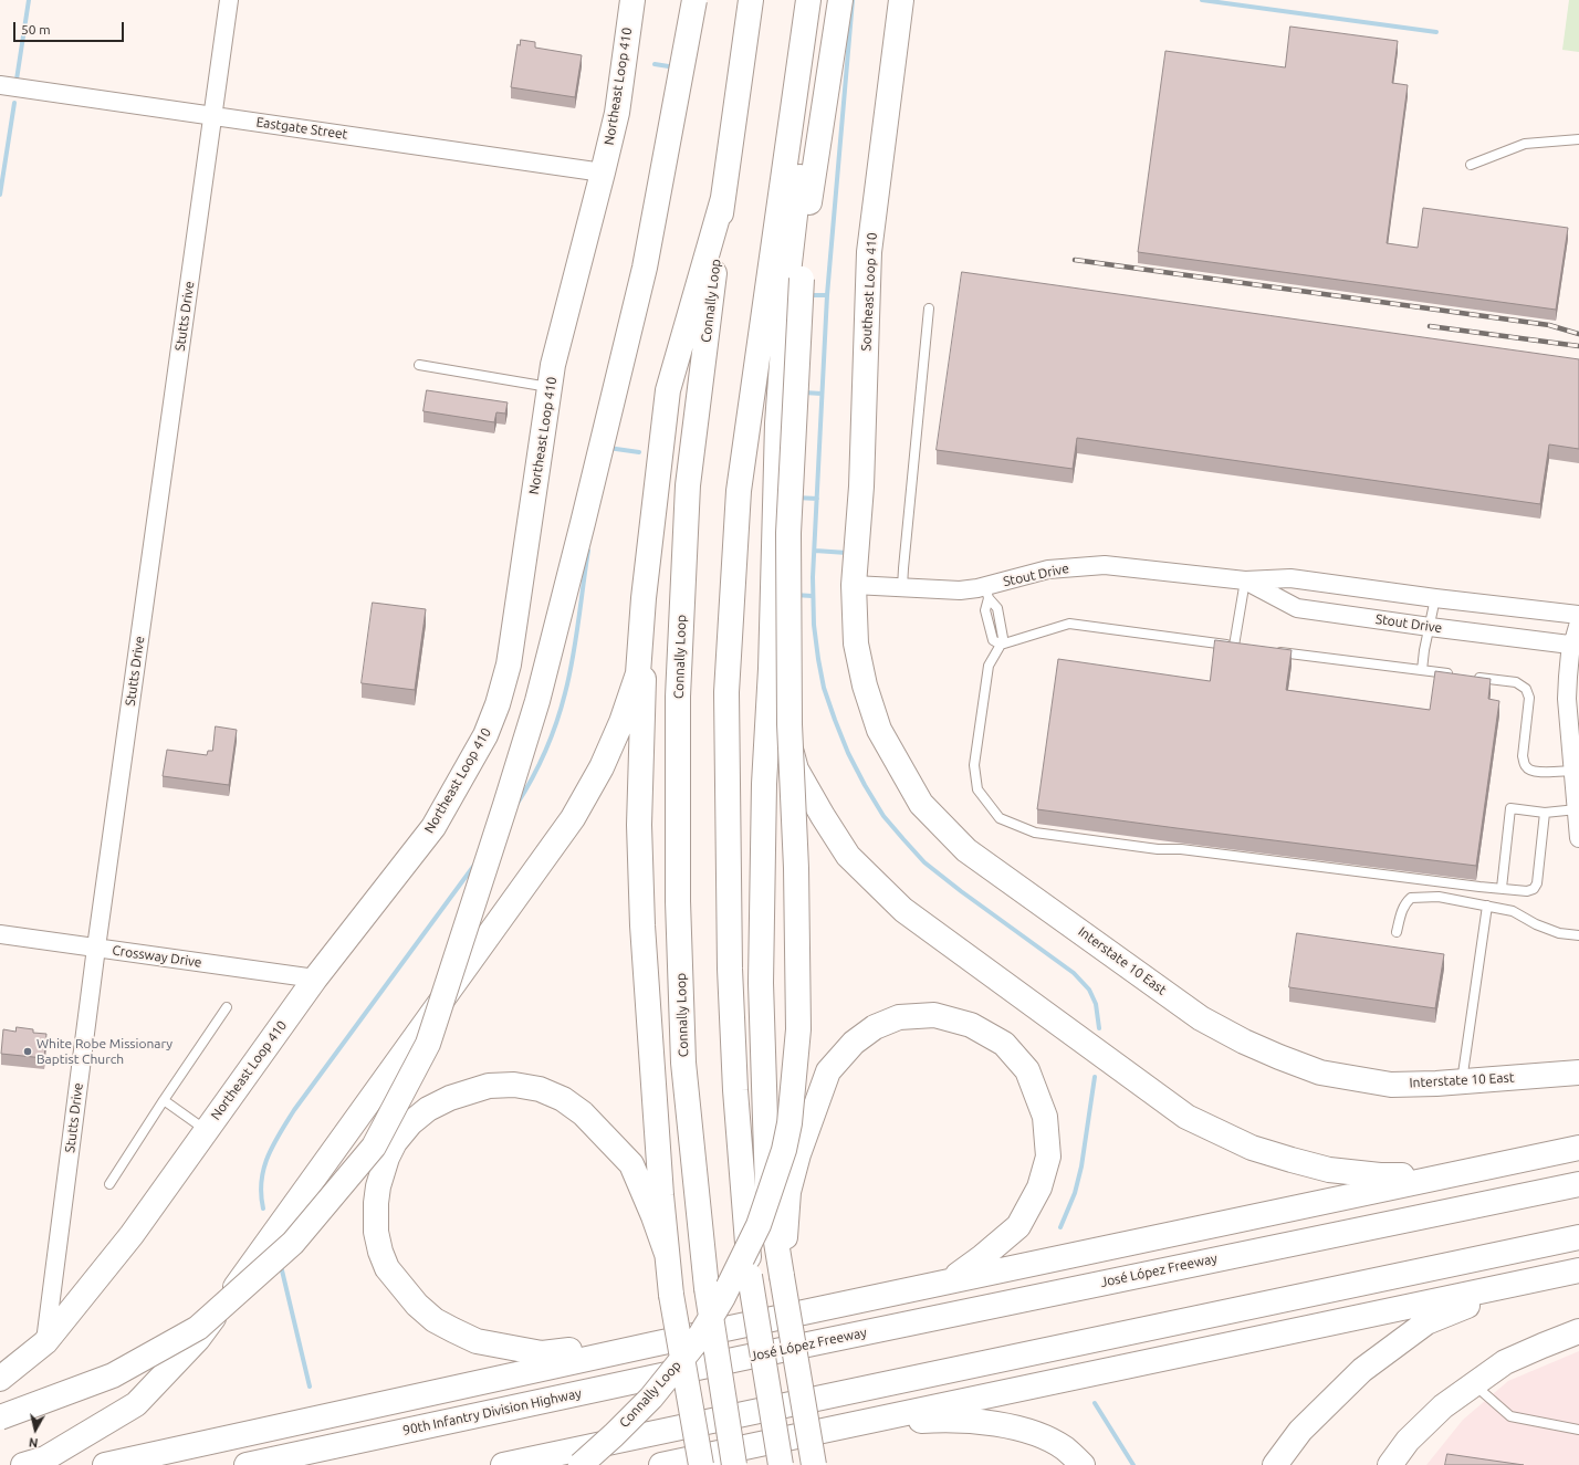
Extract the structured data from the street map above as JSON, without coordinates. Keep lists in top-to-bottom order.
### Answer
{
  "streets": {
    "main road": [
      "Northeast Loop 410",
      "Southeast Loop 410",
      "Connally Loop",
      "Interstate 10 East",
      "José López Freeway",
      "90th Infantry Division Highway"
    ],
    "street": [
      "Eastgate Street",
      "Stutts Drive",
      "Stout Drive",
      "Crossway Drive"
    ]
  },
  "crossings": [
    ["Northeast Loop 410", "Eastgate Street"],
    ["Northeast Loop 410", "Stutts Drive"],
    ["Northeast Loop 410", "Crossway Drive"],
    ["Eastgate Street", "Stutts Drive"],
    ["Southeast Loop 410", "Stout Drive"],
    ["Southeast Loop 410", "Interstate 10 East"],
    ["Stutts Drive", "Crossway Drive"],
    ["Stout Drive", "Interstate 10 East"],
    ["José López Freeway", "90th Infantry Division Highway"]
  ],
  "places": ["White Robe Missionary Baptist Church"],
  "scale_bar": "50 m",
  "north": "bottom"
}
